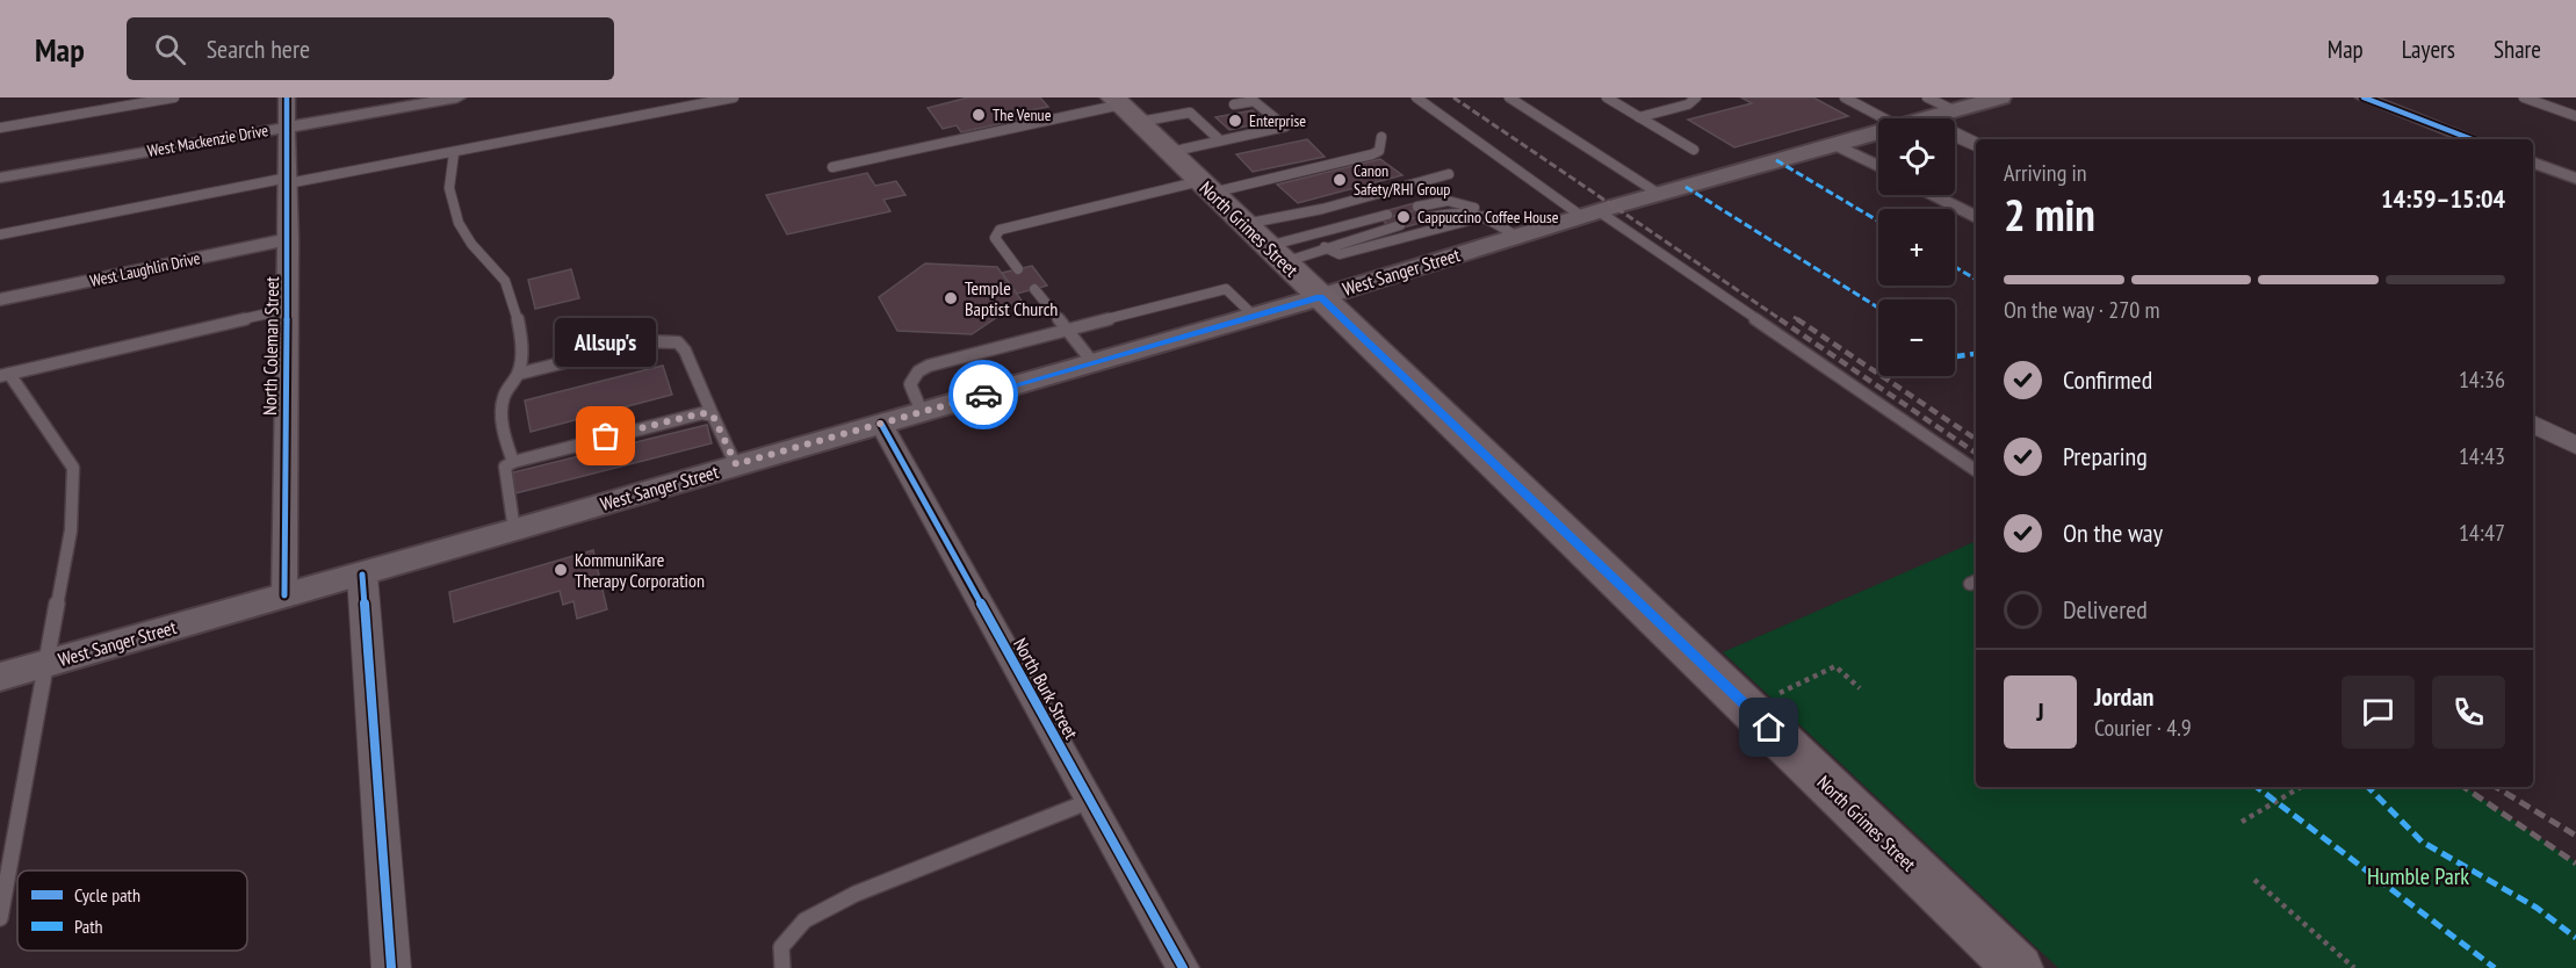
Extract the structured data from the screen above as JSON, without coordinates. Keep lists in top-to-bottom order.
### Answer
{
  "streets": {
    "main road": ["North Grimes Street", "West Sanger Street"],
    "street": [
      "West Mackenzie Drive",
      "West Laughlin Drive",
      "North Coleman Street",
      "North Burk Street"
    ]
  },
  "crossings": [
    ["West Mackenzie Drive", "North Coleman Street"],
    ["North Grimes Street", "West Sanger Street"],
    ["West Laughlin Drive", "North Coleman Street"],
    ["West Sanger Street", "North Coleman Street"],
    ["West Sanger Street", "North Burk Street"]
  ],
  "parks": ["Humble Park"],
  "places": [
    "The Venue",
    "Enterprise",
    "Canon Safety/RHI Group",
    "Cappuccino Coffee House",
    "Temple Baptist Church",
    "Allsup's",
    "KommuniKare Therapy Corporation"
  ],
  "legend": ["Cycle path", "Path"],
  "page": {
    "header": "Map",
    "search": "Search here",
    "nav": ["Map", "Layers", "Share"],
    "map_buttons": ["+", "−"],
    "heading": ["2 min", "Arriving in", "14:59–15:04"],
    "panel": ["Jordan", "Courier · 4.9"],
    "bar": "On the way · 270 m",
    "bubble": "Allsup's",
    "list": [
      ["Confirmed", "14:36"],
      ["Preparing", "14:43"],
      ["On the way", "14:47"],
      "Delivered"
    ],
    "round": "J"
  }
}
